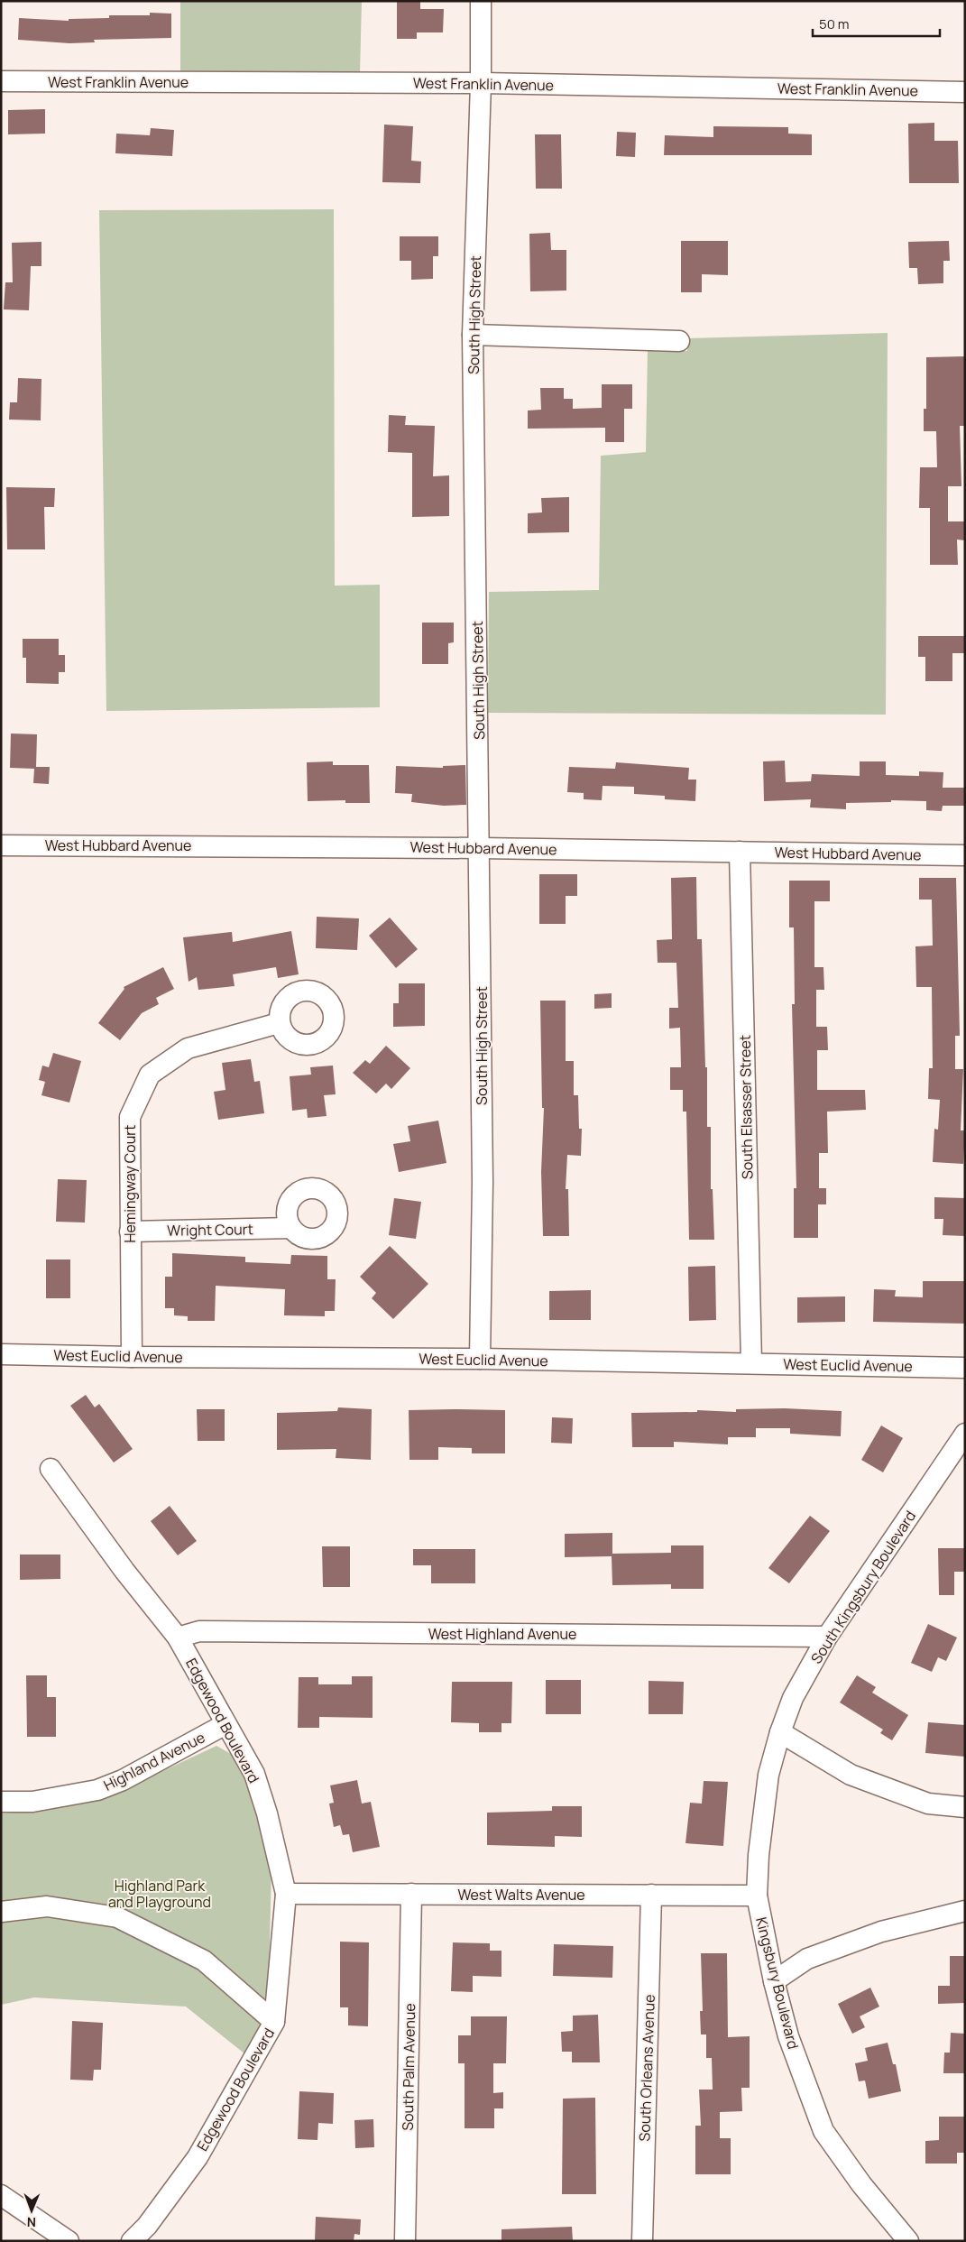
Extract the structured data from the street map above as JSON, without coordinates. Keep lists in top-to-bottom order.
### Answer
{
  "streets": {
    "street": [
      "West Franklin Avenue",
      "South High Street",
      "West Hubbard Avenue",
      "South Elsasser Street",
      "Hemingway Court",
      "Wright Court",
      "West Euclid Avenue",
      "South Kingsbury Boulevard",
      "West Highland Avenue",
      "Edgewood Boulevard",
      "Highland Avenue",
      "West Walts Avenue",
      "Kingsbury Boulevard",
      "South Palm Avenue",
      "South Orleans Avenue"
    ]
  },
  "crossings": [
    ["West Franklin Avenue", "South High Street"],
    ["South High Street", "West Hubbard Avenue"],
    ["South High Street", "West Euclid Avenue"],
    ["West Hubbard Avenue", "South Elsasser Street"],
    ["South Elsasser Street", "West Euclid Avenue"],
    ["Hemingway Court", "Wright Court"],
    ["Hemingway Court", "West Euclid Avenue"],
    ["South Kingsbury Boulevard", "West Highland Avenue"],
    ["South Kingsbury Boulevard", "Kingsbury Boulevard"],
    ["West Highland Avenue", "Edgewood Boulevard"],
    ["Edgewood Boulevard", "Highland Avenue"],
    ["Edgewood Boulevard", "West Walts Avenue"],
    ["West Walts Avenue", "Kingsbury Boulevard"],
    ["West Walts Avenue", "South Palm Avenue"],
    ["West Walts Avenue", "South Orleans Avenue"]
  ],
  "parks": ["Highland Park and Playground"],
  "scale_bar": "50 m",
  "north": "bottom"
}
